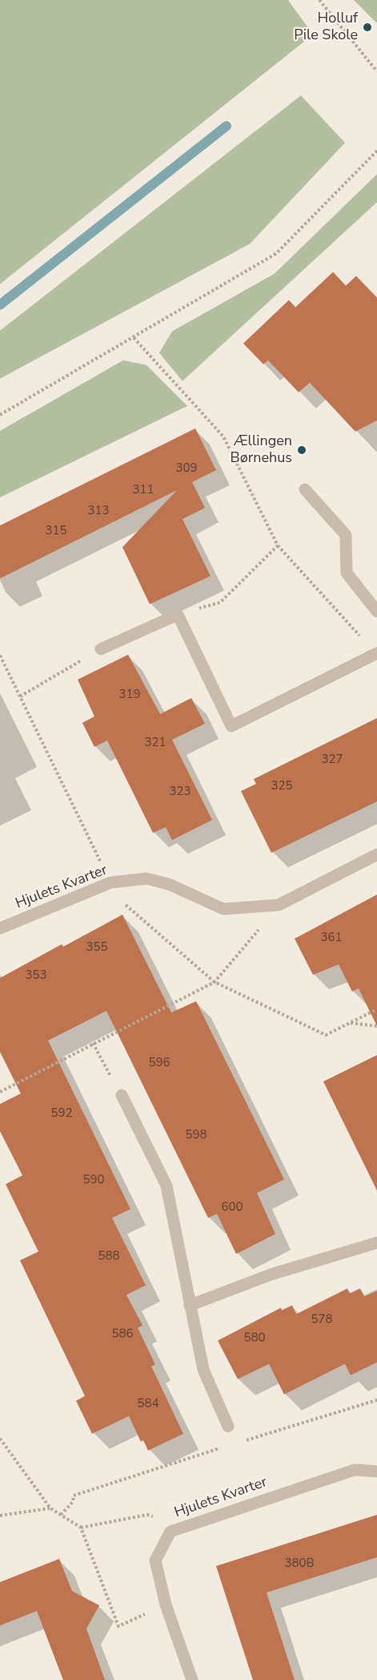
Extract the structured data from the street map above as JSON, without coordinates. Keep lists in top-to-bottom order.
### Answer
{
  "streets": {
    "street": ["Hjulets Kvarter"]
  },
  "places": ["Holluf Pile Skole", "Ællingen Børnehus"],
  "house_numbers": [
    "309",
    "311",
    "313",
    "315",
    "319",
    "321",
    "327",
    "325",
    "323",
    "361",
    "355",
    "353",
    "596",
    "592",
    "598",
    "590",
    "600",
    "588",
    "578",
    "586",
    "580",
    "584",
    "380B"
  ]
}
